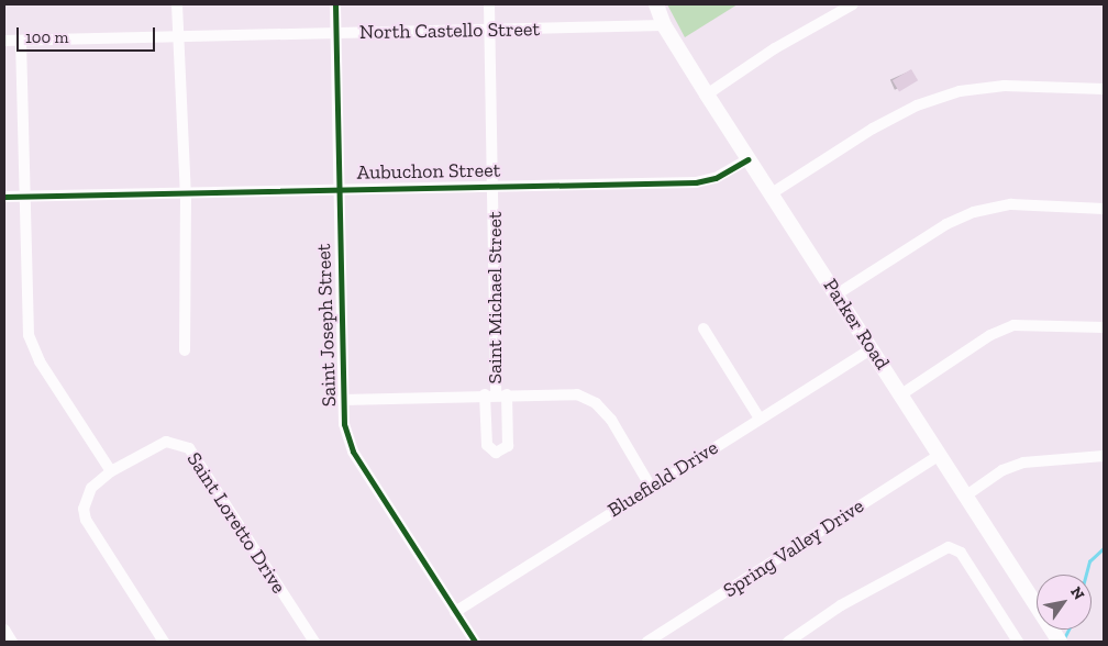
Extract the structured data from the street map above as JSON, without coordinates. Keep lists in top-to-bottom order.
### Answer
{
  "streets": {
    "main road": ["Parker Road"],
    "street": [
      "North Castello Street",
      "Aubuchon Street",
      "Saint Michael Street",
      "Saint Joseph Street",
      "Bluefield Drive",
      "Saint Loretto Drive",
      "Spring Valley Drive"
    ]
  },
  "crossings": [
    ["North Castello Street", "Saint Michael Street"],
    ["North Castello Street", "Parker Road"],
    ["North Castello Street", "Saint Joseph Street"],
    ["Aubuchon Street", "Saint Michael Street"],
    ["Aubuchon Street", "Parker Road"],
    ["Aubuchon Street", "Saint Joseph Street"],
    ["Parker Road", "Bluefield Drive"],
    ["Parker Road", "Spring Valley Drive"],
    ["Saint Joseph Street", "Bluefield Drive"]
  ],
  "scale_bar": "100 m",
  "north": "top right"
}
